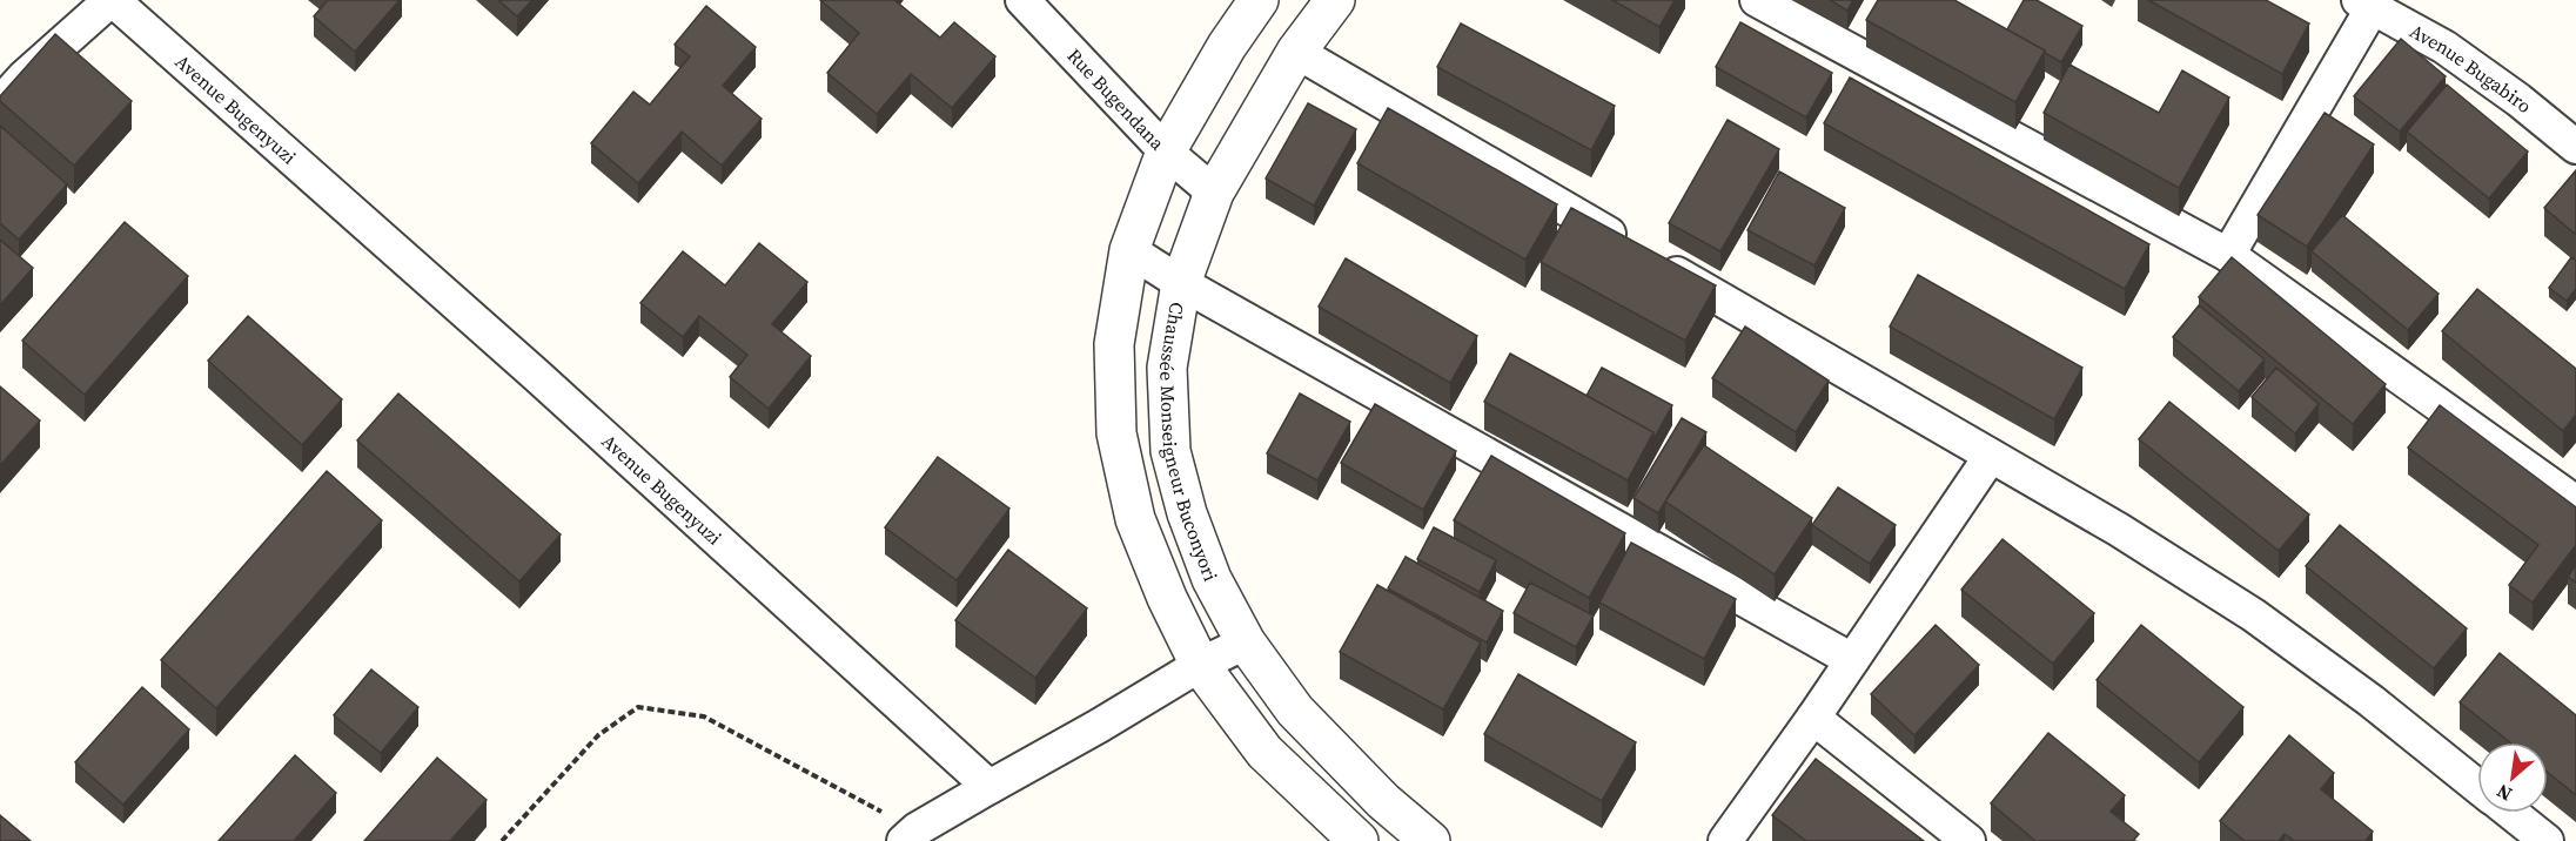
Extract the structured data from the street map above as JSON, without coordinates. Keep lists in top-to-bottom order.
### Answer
{
  "streets": {
    "street": [
      "Avenue Bugabiro",
      "Rue Bugendana",
      "Avenue Bugenyuzi",
      "Chaussée Monseigneur Buconyori"
    ]
  },
  "crossings": [
    ["Rue Bugendana", "Chaussée Monseigneur Buconyori"]
  ],
  "north": "bottom left"
}
